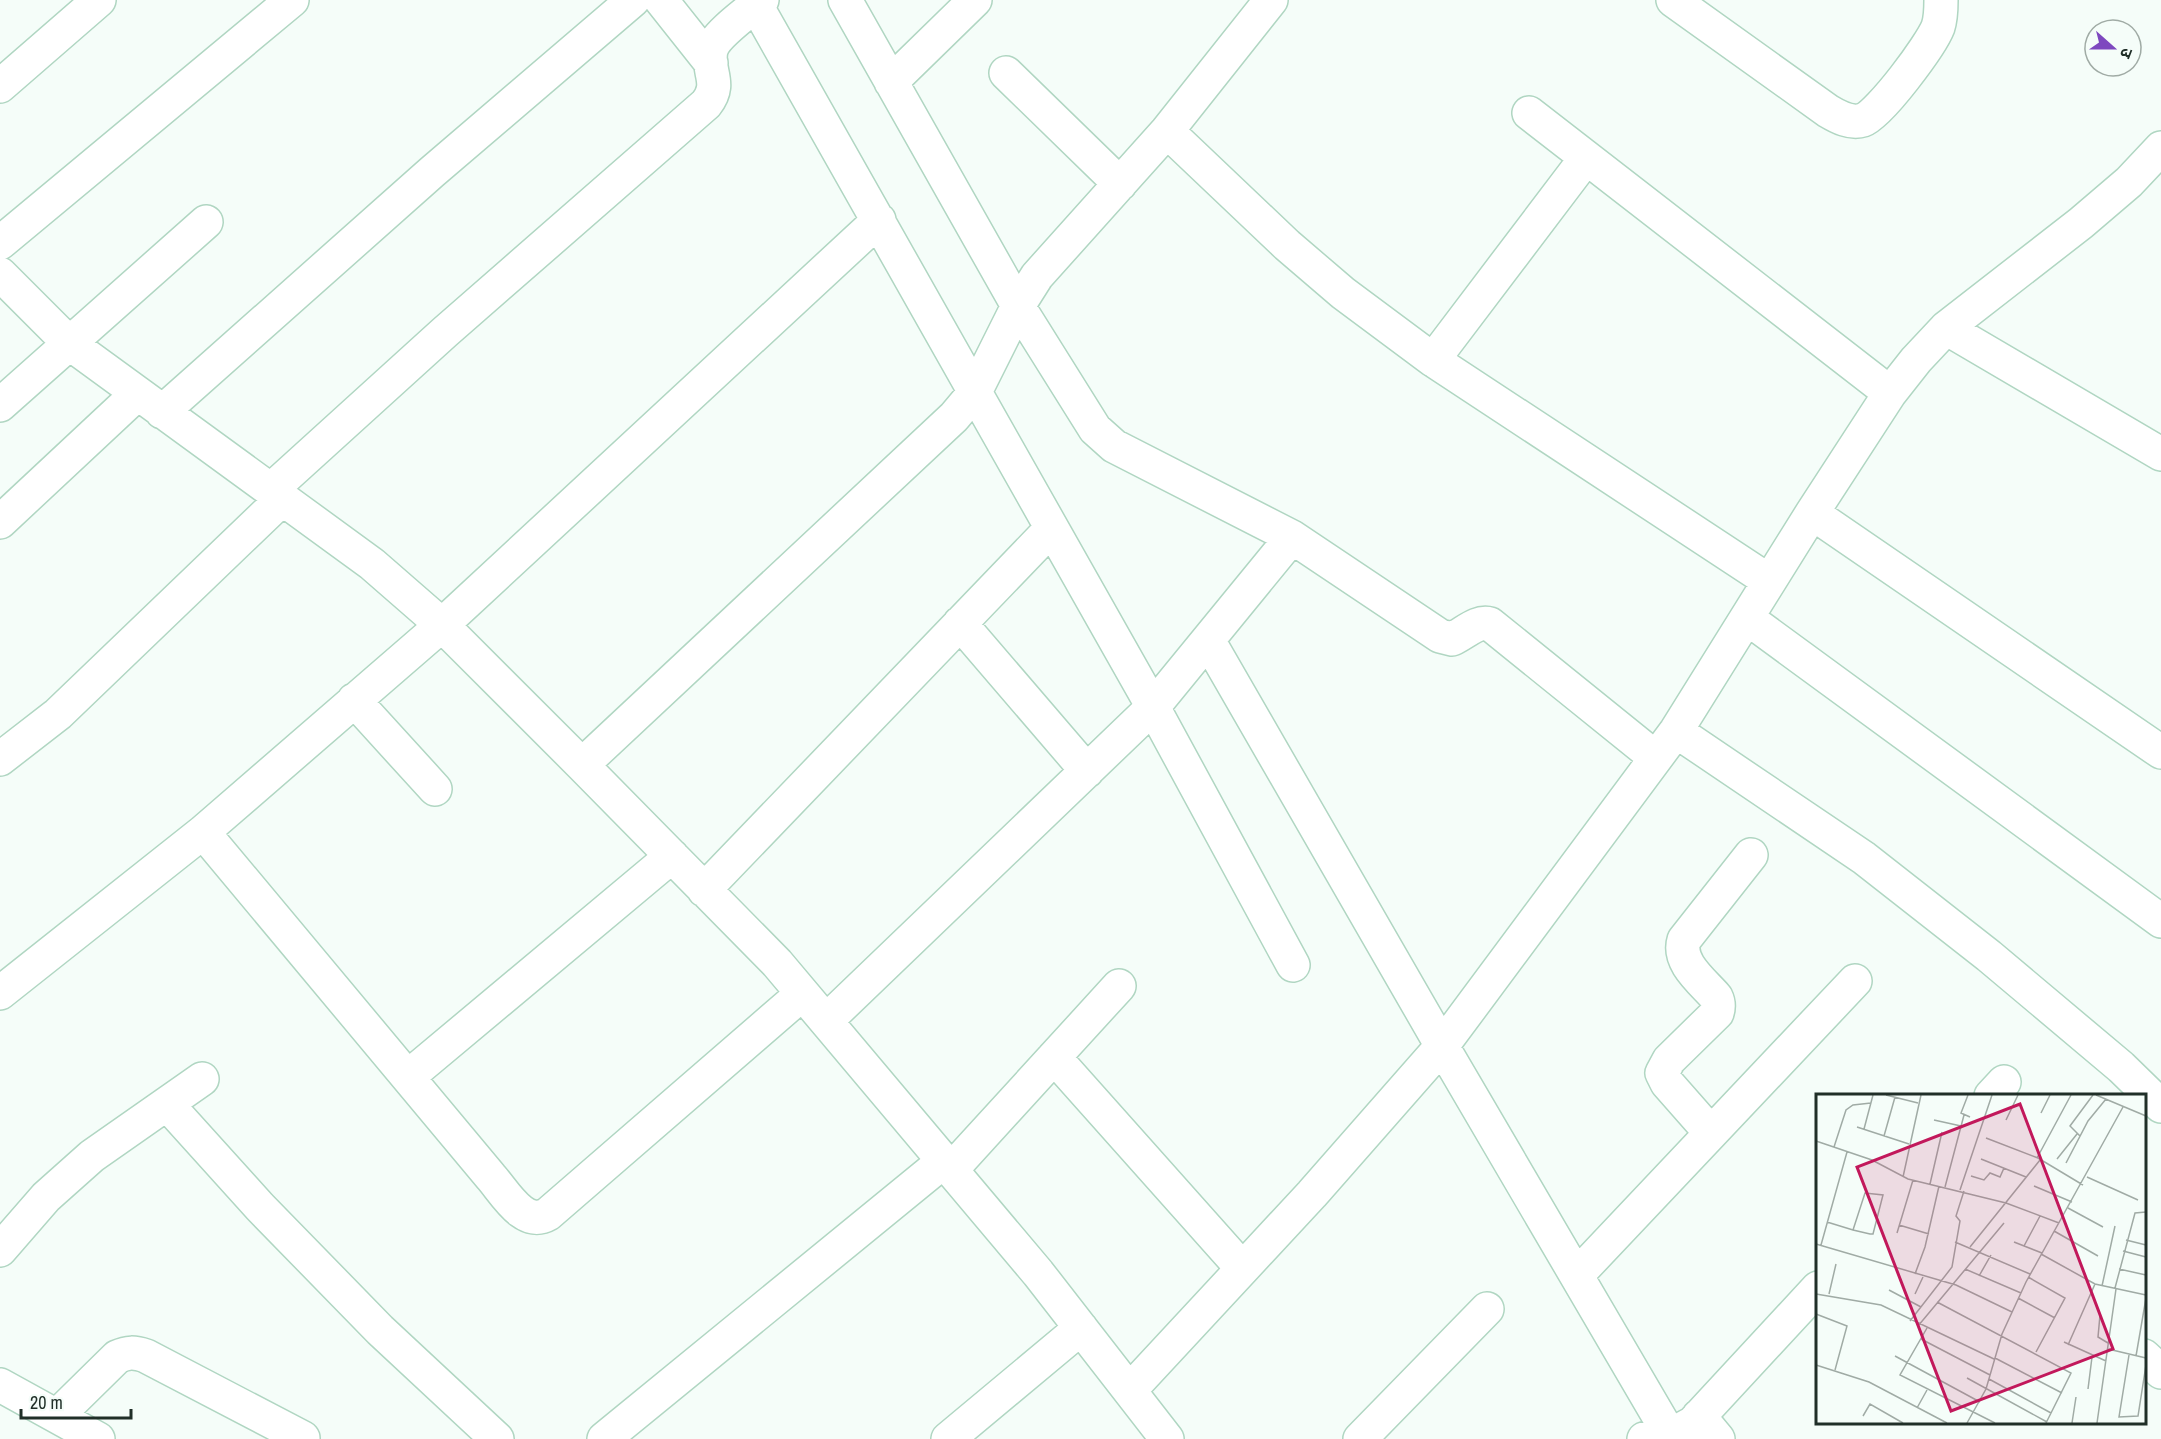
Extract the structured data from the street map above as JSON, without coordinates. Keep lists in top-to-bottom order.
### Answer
{
  "scale_bar": "20 m",
  "north": "right"
}
